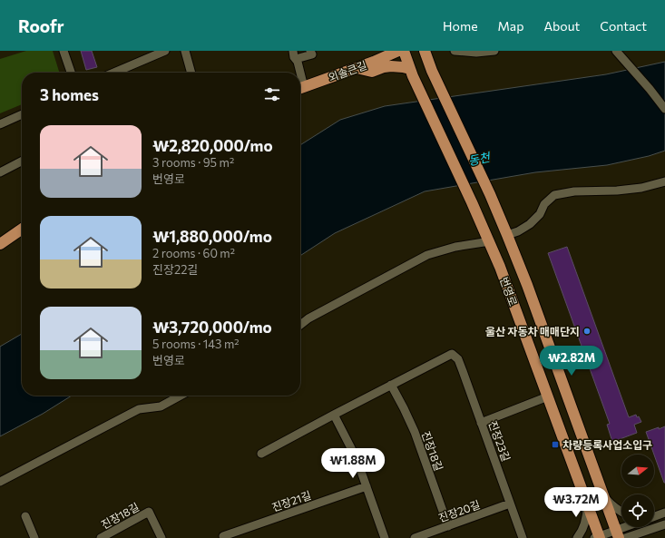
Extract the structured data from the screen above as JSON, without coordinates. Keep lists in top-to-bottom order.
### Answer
{
  "streets": {
    "main road": ["외솔큰길", "번영로"],
    "street": [
      "진장23길",
      "진장18길",
      "진장21길",
      "진장20길"
    ]
  },
  "crossings": [
    ["진장23길", "진장18길"],
    ["진장23길", "진장20길"],
    ["진장18길", "진장20길"]
  ],
  "water": ["동천"],
  "places": {
    "other": ["울산 자동차 매매단지"],
    "transit": ["차량등록사업소입구"]
  },
  "north": "right",
  "page": {
    "header": "Roofr",
    "nav": [
      "Home",
      "Map",
      "About",
      "Contact"
    ],
    "heading": "3 homes",
    "list": [
      {
        "name": "₩2,820,000/mo",
        "note": "3 rooms · 95 m² · 번영로"
      },
      {
        "name": "₩1,880,000/mo",
        "note": "2 rooms · 60 m² · 진장22길"
      },
      {
        "name": "₩3,720,000/mo",
        "note": "5 rooms · 143 m² · 번영로"
      }
    ],
    "price": ["₩2.82M", "₩1.88M", "₩3.72M"]
  }
}
